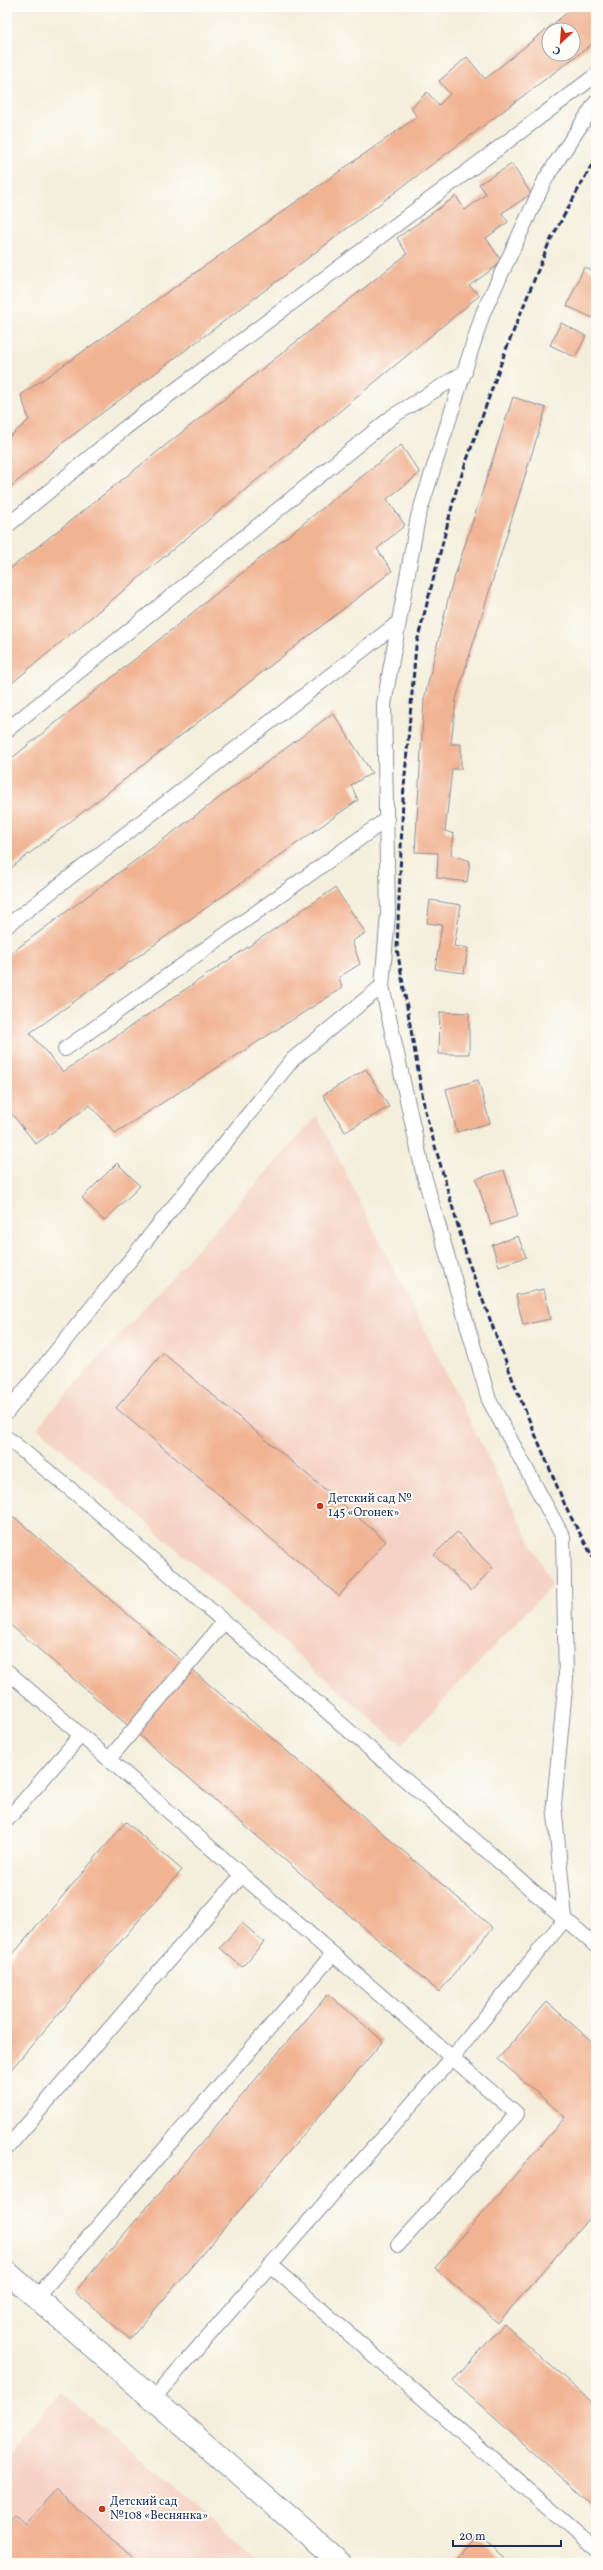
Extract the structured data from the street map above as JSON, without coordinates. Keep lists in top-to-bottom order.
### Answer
{
  "places": ["Детский сад № 145 «Огонек»", "Детский сад №108 «Веснянка»"],
  "scale_bar": "20 m",
  "north": "bottom left"
}
